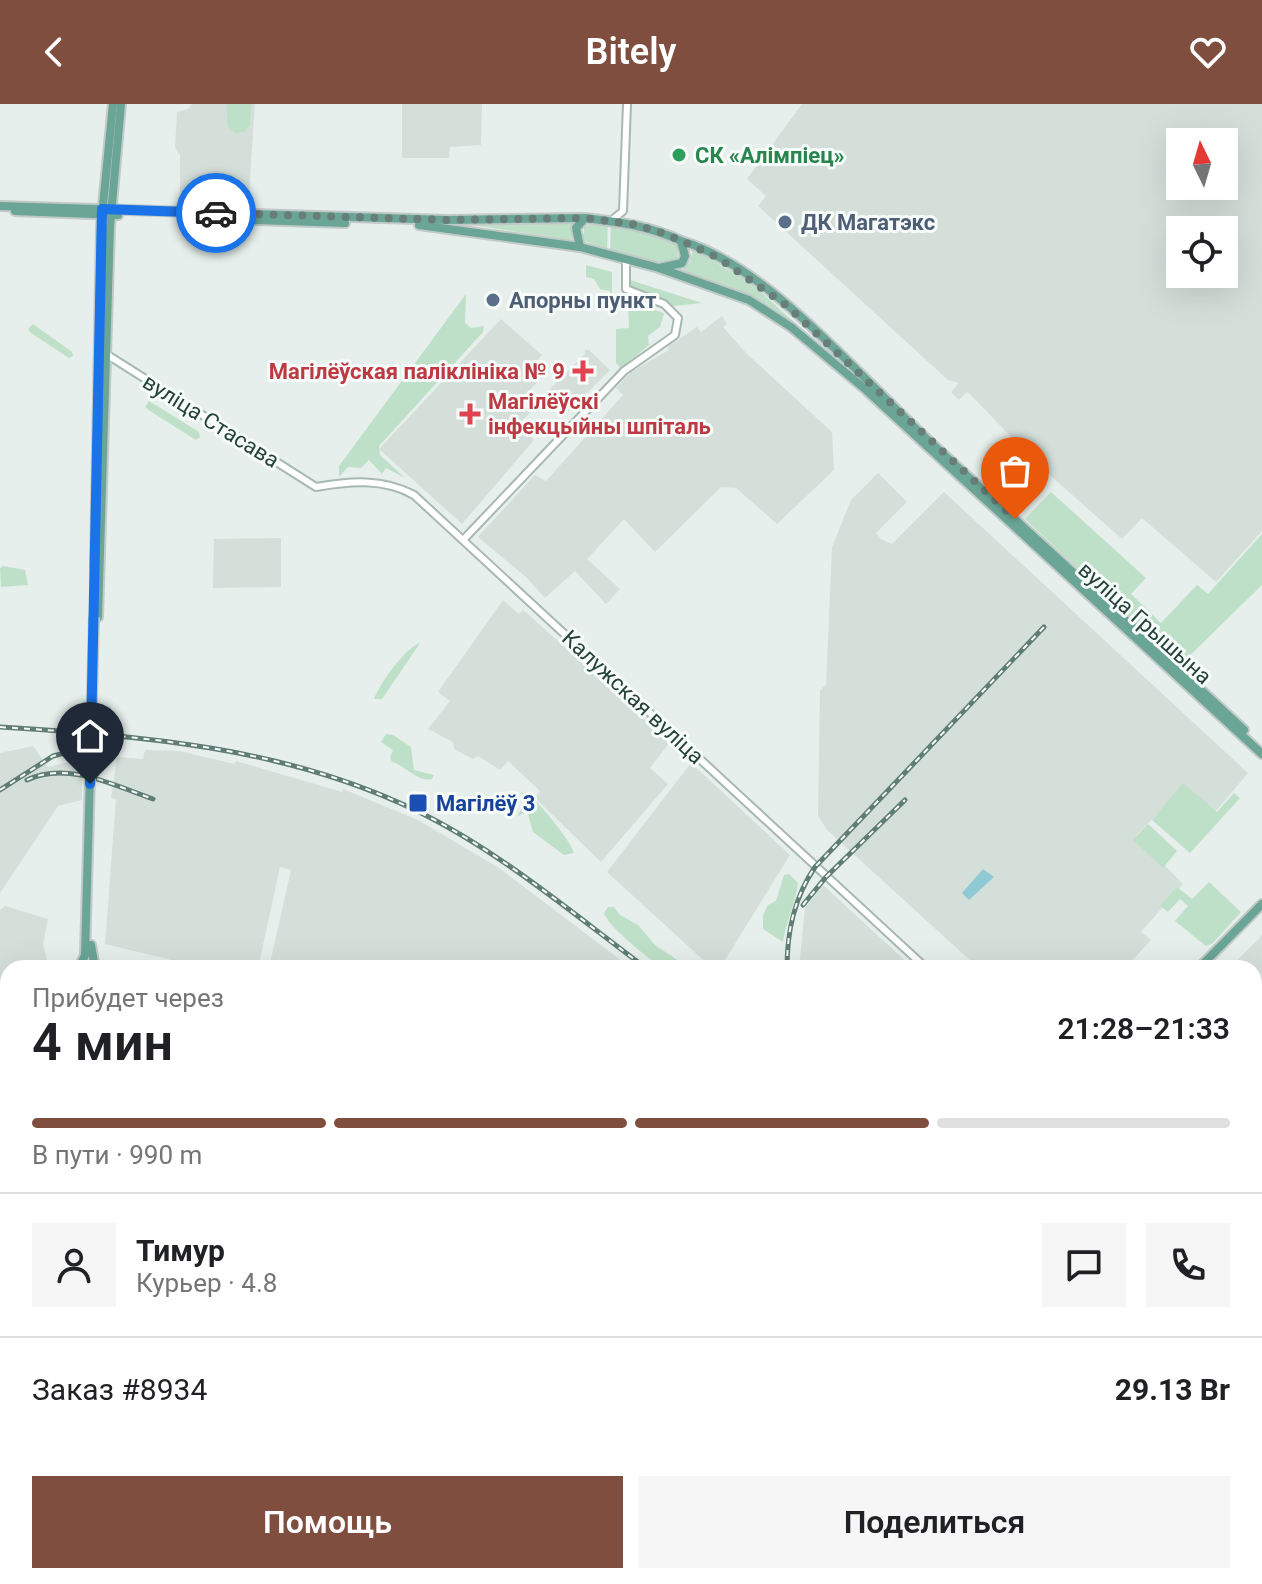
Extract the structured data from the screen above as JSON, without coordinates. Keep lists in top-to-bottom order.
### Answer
{
  "streets": {
    "main road": ["вуліца Грышына"],
    "street": ["вуліца Стасава", "Калужская вуліца"]
  },
  "crossings": [
    ["вуліца Стасава", "Калужская вуліца"]
  ],
  "places": {
    "other": ["СК «Алімпіец»", "ДК Магатэкс", "Апорны пункт"],
    "health": ["Магілёўская паліклініка № 9", "Магілёўскі інфекцыйны шпіталь"],
    "transit": ["Магілёў 3"]
  },
  "north": "top",
  "page": {
    "header": "Bitely",
    "heading": ["4 мин", "Прибудет через", "21:28–21:33"],
    "panel": [
      "Тимур",
      "Курьер · 4.8",
      "Заказ #8934",
      "29.13 Br"
    ],
    "bar": "В пути · 990 m",
    "buttons": ["Помощь", "Поделиться"]
  }
}
